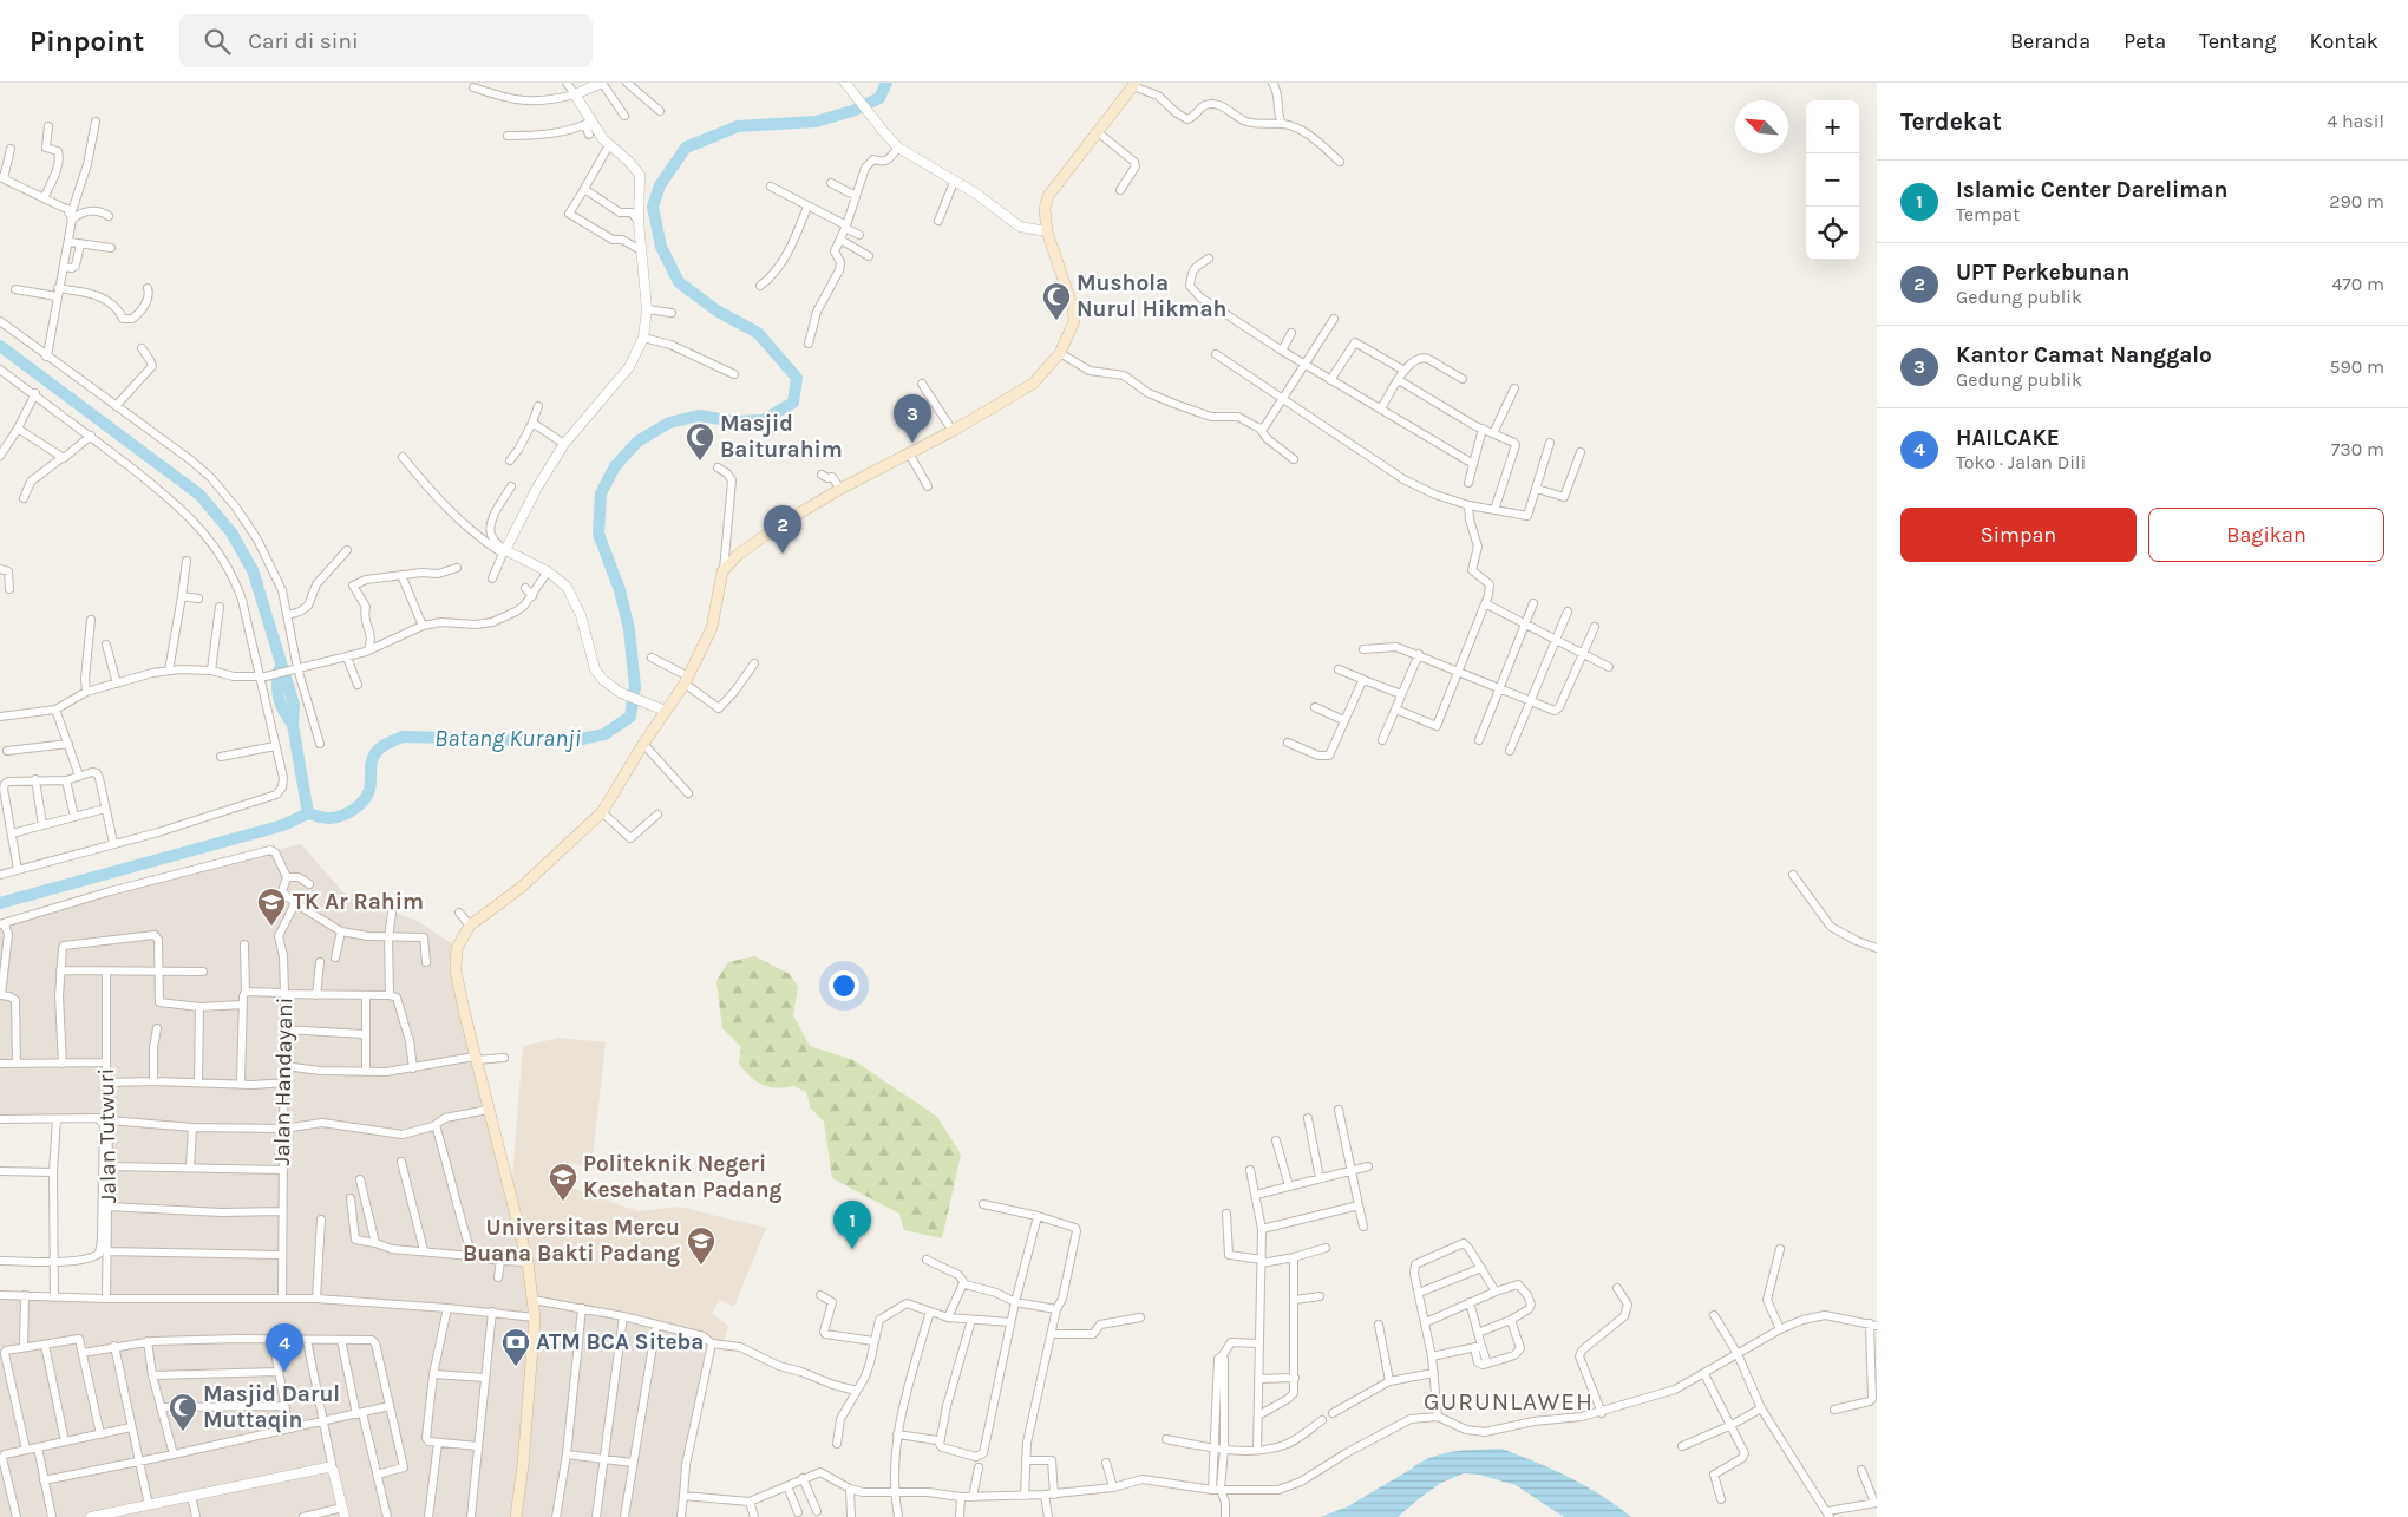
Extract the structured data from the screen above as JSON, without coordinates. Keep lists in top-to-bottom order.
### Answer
{
  "streets": {
    "street": ["Jalan Handayani", "Jalan Tutwuri"]
  },
  "districts": ["GURUNLAWEH"],
  "water": ["Batang Kuranji"],
  "places": {
    "mosque": ["Mushola Nurul Hikmah", "Masjid Baiturahim", "Masjid Darul Muttaqin"],
    "school or university": ["TK Ar Rahim", "Politeknik Negeri Kesehatan Padang", "Universitas Mercu Buana Bakti Padang"],
    "bank": ["ATM BCA Siteba"]
  },
  "north": "top left",
  "page": {
    "header": "Pinpoint",
    "search": "Cari di sini",
    "nav": [
      "Beranda",
      "Peta",
      "Tentang",
      "Kontak"
    ],
    "heading": ["Terdekat", "4 hasil"],
    "map_buttons": ["+", "−"],
    "list": [
      {
        "mark": "1",
        "name": "Islamic Center Dareliman",
        "note": "Tempat",
        "value": "290 m"
      },
      {
        "mark": "2",
        "name": "UPT Perkebunan",
        "note": "Gedung publik",
        "value": "470 m"
      },
      {
        "mark": "3",
        "name": "Kantor Camat Nanggalo",
        "note": "Gedung publik",
        "value": "590 m"
      },
      {
        "mark": "4",
        "name": "HAILCAKE",
        "note": "Toko · Jalan Dili",
        "value": "730 m"
      }
    ],
    "pins": [
      "3",
      "2",
      "1",
      "4"
    ],
    "buttons": ["Simpan", "Bagikan"]
  }
}
